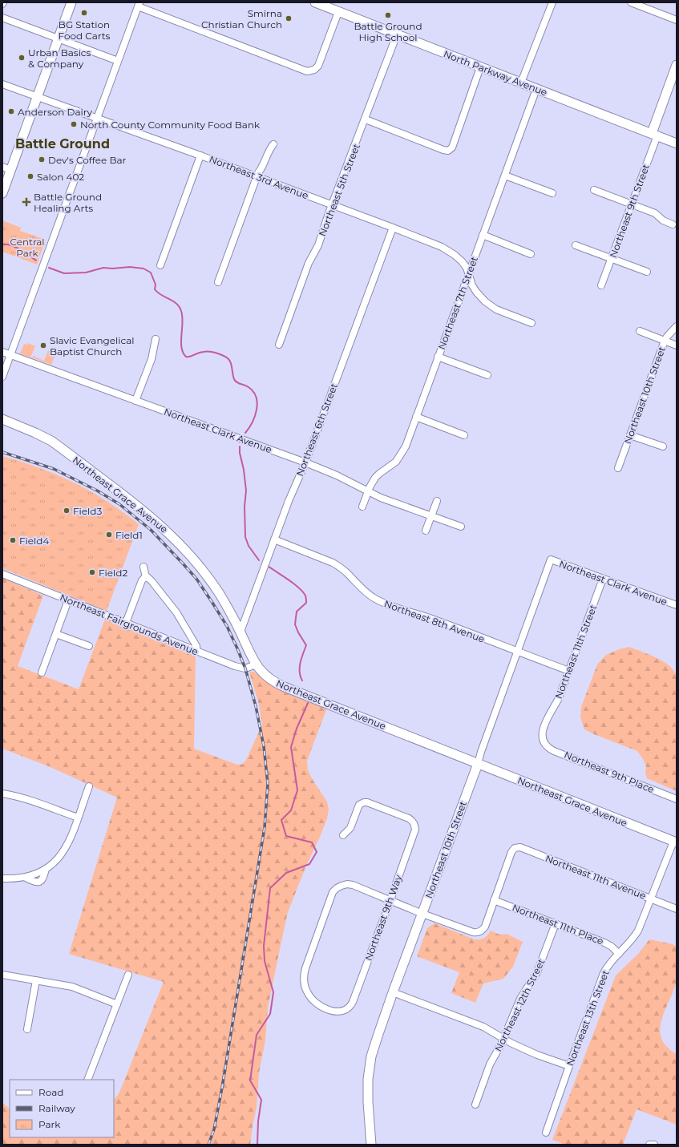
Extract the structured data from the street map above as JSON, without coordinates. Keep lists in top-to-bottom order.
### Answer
{
  "streets": {
    "main road": ["North Parkway Avenue", "Northeast 10th Street", "Northeast Grace Avenue"],
    "street": [
      "Northeast 3rd Avenue",
      "Northeast 5th Street",
      "Northeast 9th Street",
      "Northeast 7th Street",
      "Northeast 6th Street",
      "Northeast Clark Avenue",
      "Northeast 8th Avenue",
      "Northeast Fairgrounds Avenue",
      "Northeast 11th Street",
      "Northeast 9th Place",
      "Northeast 11th Avenue",
      "Northeast 9th Way",
      "Northeast 11th Place",
      "Northeast 12th Street",
      "Northeast 13th Street"
    ]
  },
  "crossings": [
    ["North Parkway Avenue", "Northeast 5th Street"],
    ["North Parkway Avenue", "Northeast 9th Street"],
    ["North Parkway Avenue", "Northeast 7th Street"],
    ["Northeast 3rd Avenue", "Northeast 5th Street"],
    ["Northeast 3rd Avenue", "Northeast 7th Street"],
    ["Northeast 3rd Avenue", "Northeast 6th Street"],
    ["Northeast 7th Street", "Northeast Clark Avenue"],
    ["Northeast 10th Street", "Northeast Clark Avenue"],
    ["Northeast 10th Street", "Northeast Grace Avenue"],
    ["Northeast 10th Street", "Northeast 8th Avenue"],
    ["Northeast 6th Street", "Northeast Clark Avenue"],
    ["Northeast 6th Street", "Northeast Grace Avenue"],
    ["Northeast 6th Street", "Northeast 8th Avenue"],
    ["Northeast Clark Avenue", "Northeast 11th Street"],
    ["Northeast Grace Avenue", "Northeast Fairgrounds Avenue"],
    ["Northeast Grace Avenue", "Northeast 13th Street"],
    ["Northeast 8th Avenue", "Northeast 11th Street"],
    ["Northeast 11th Street", "Northeast 9th Place"],
    ["Northeast 11th Avenue", "Northeast 11th Place"],
    ["Northeast 11th Avenue", "Northeast 13th Street"],
    ["Northeast 11th Place", "Northeast 12th Street"],
    ["Northeast 11th Place", "Northeast 13th Street"]
  ],
  "districts": ["Battle Ground"],
  "parks": ["Central Park"],
  "places": {
    "other": [
      "BG Station Food Carts",
      "Battle Ground High School",
      "Smirna Christian Church",
      "Urban Basics & Company",
      "Anderson Dairy",
      "North County Community Food Bank",
      "Dev's Coffee Bar",
      "Salon 402",
      "Slavic Evangelical Baptist Church",
      "Field3",
      "Field1",
      "Field4",
      "Field2"
    ],
    "health": ["Battle Ground Healing Arts"]
  },
  "legend": ["Road", "Railway", "Park"]
}
